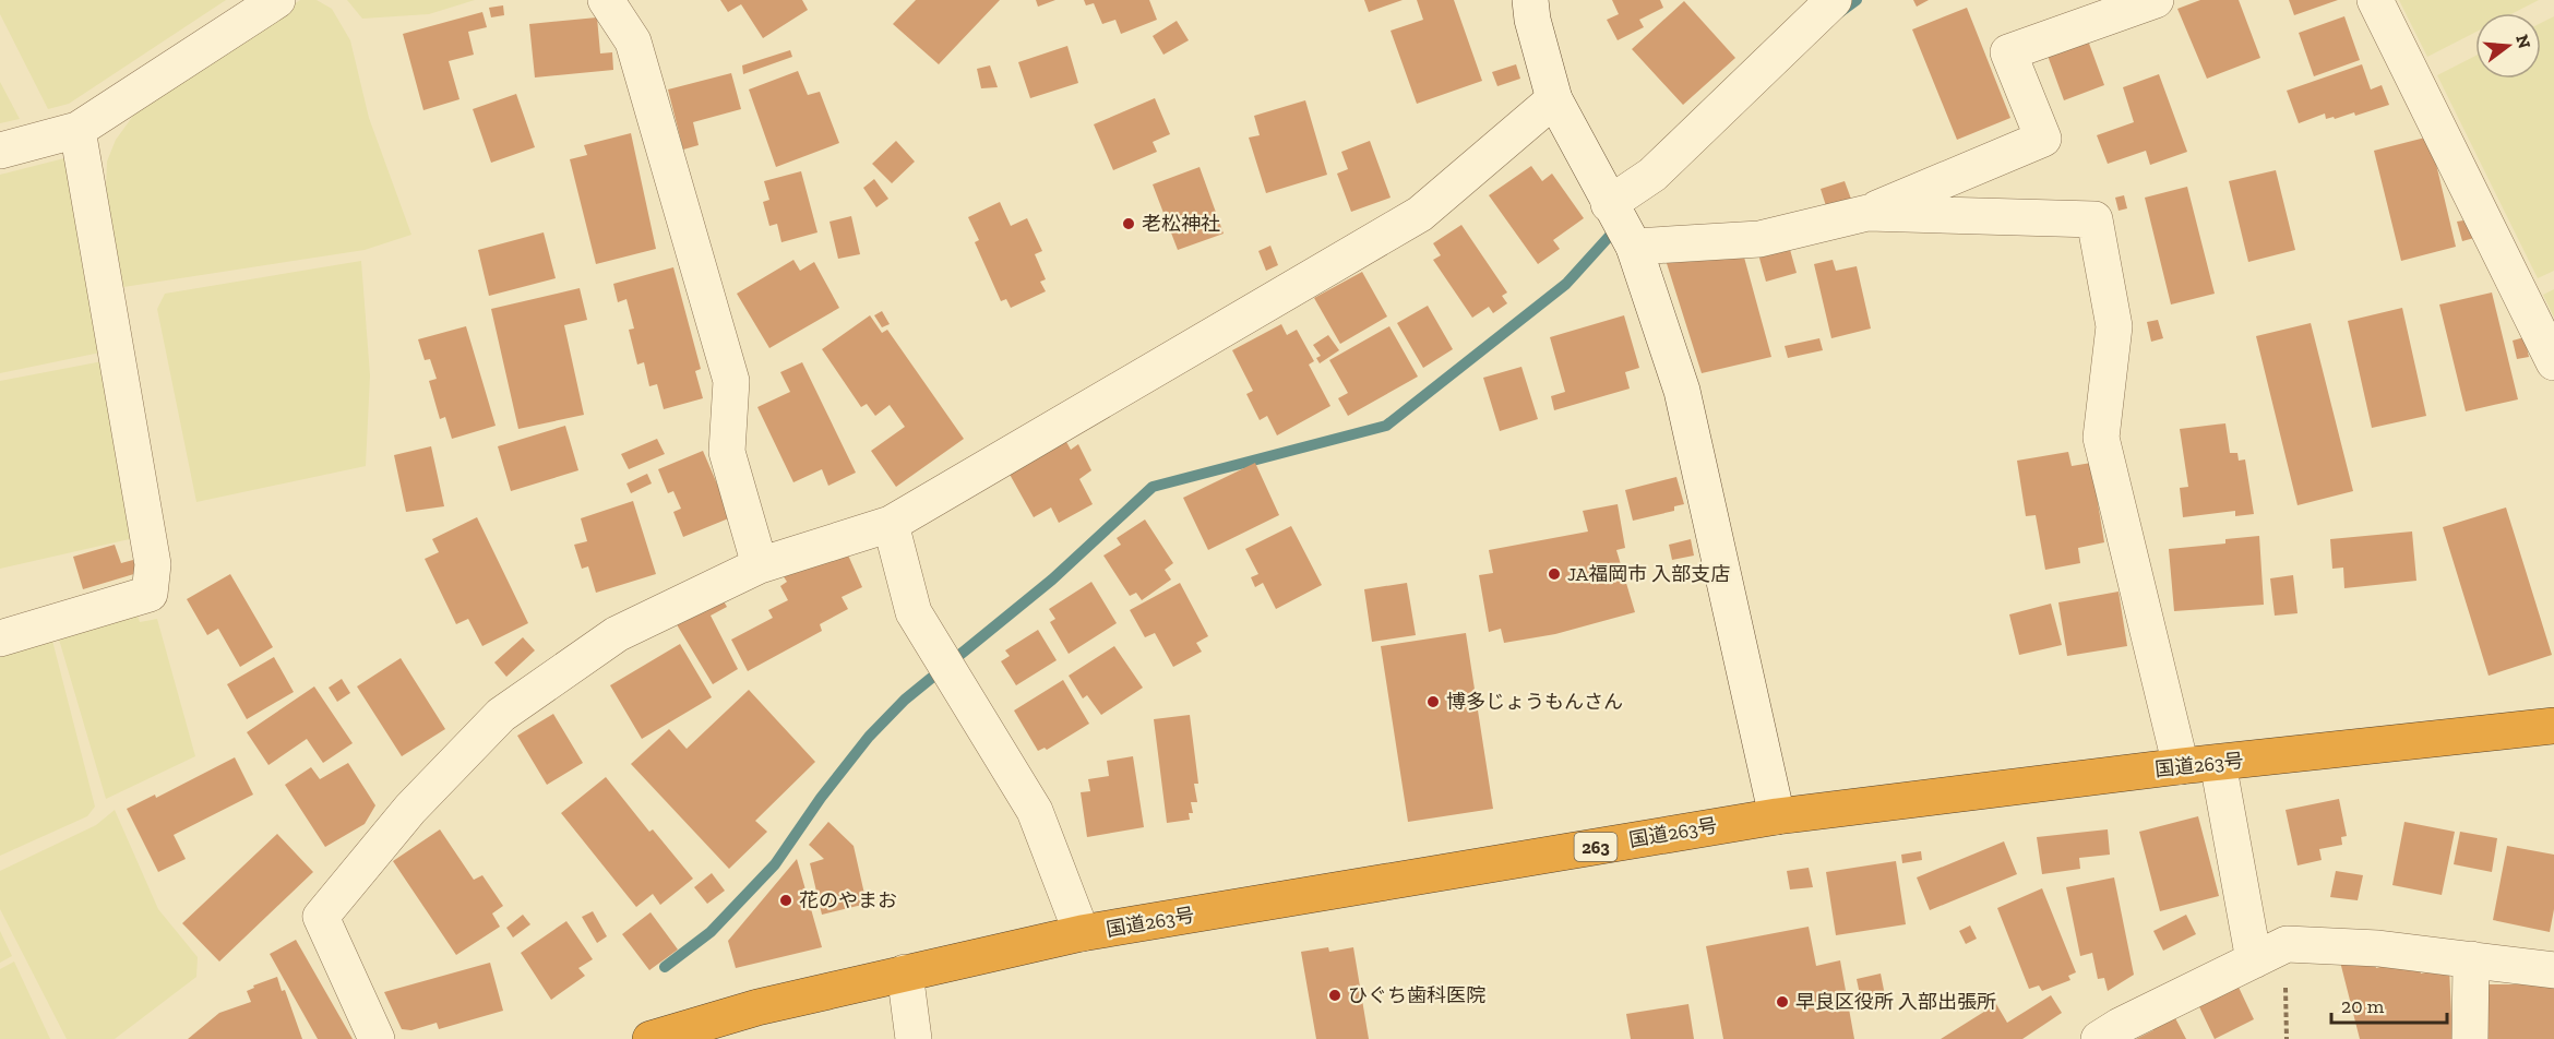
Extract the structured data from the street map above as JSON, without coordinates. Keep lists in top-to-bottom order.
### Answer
{
  "streets": {
    "highway": ["国道263号", "263"]
  },
  "places": [
    "老松神社",
    "JA福岡市 入部支店",
    "博多じょうもんさん",
    "花のやまお",
    "ひぐち歯科医院",
    "早良区役所 入部出張所"
  ],
  "scale_bar": "20 m",
  "north": "right"
}
